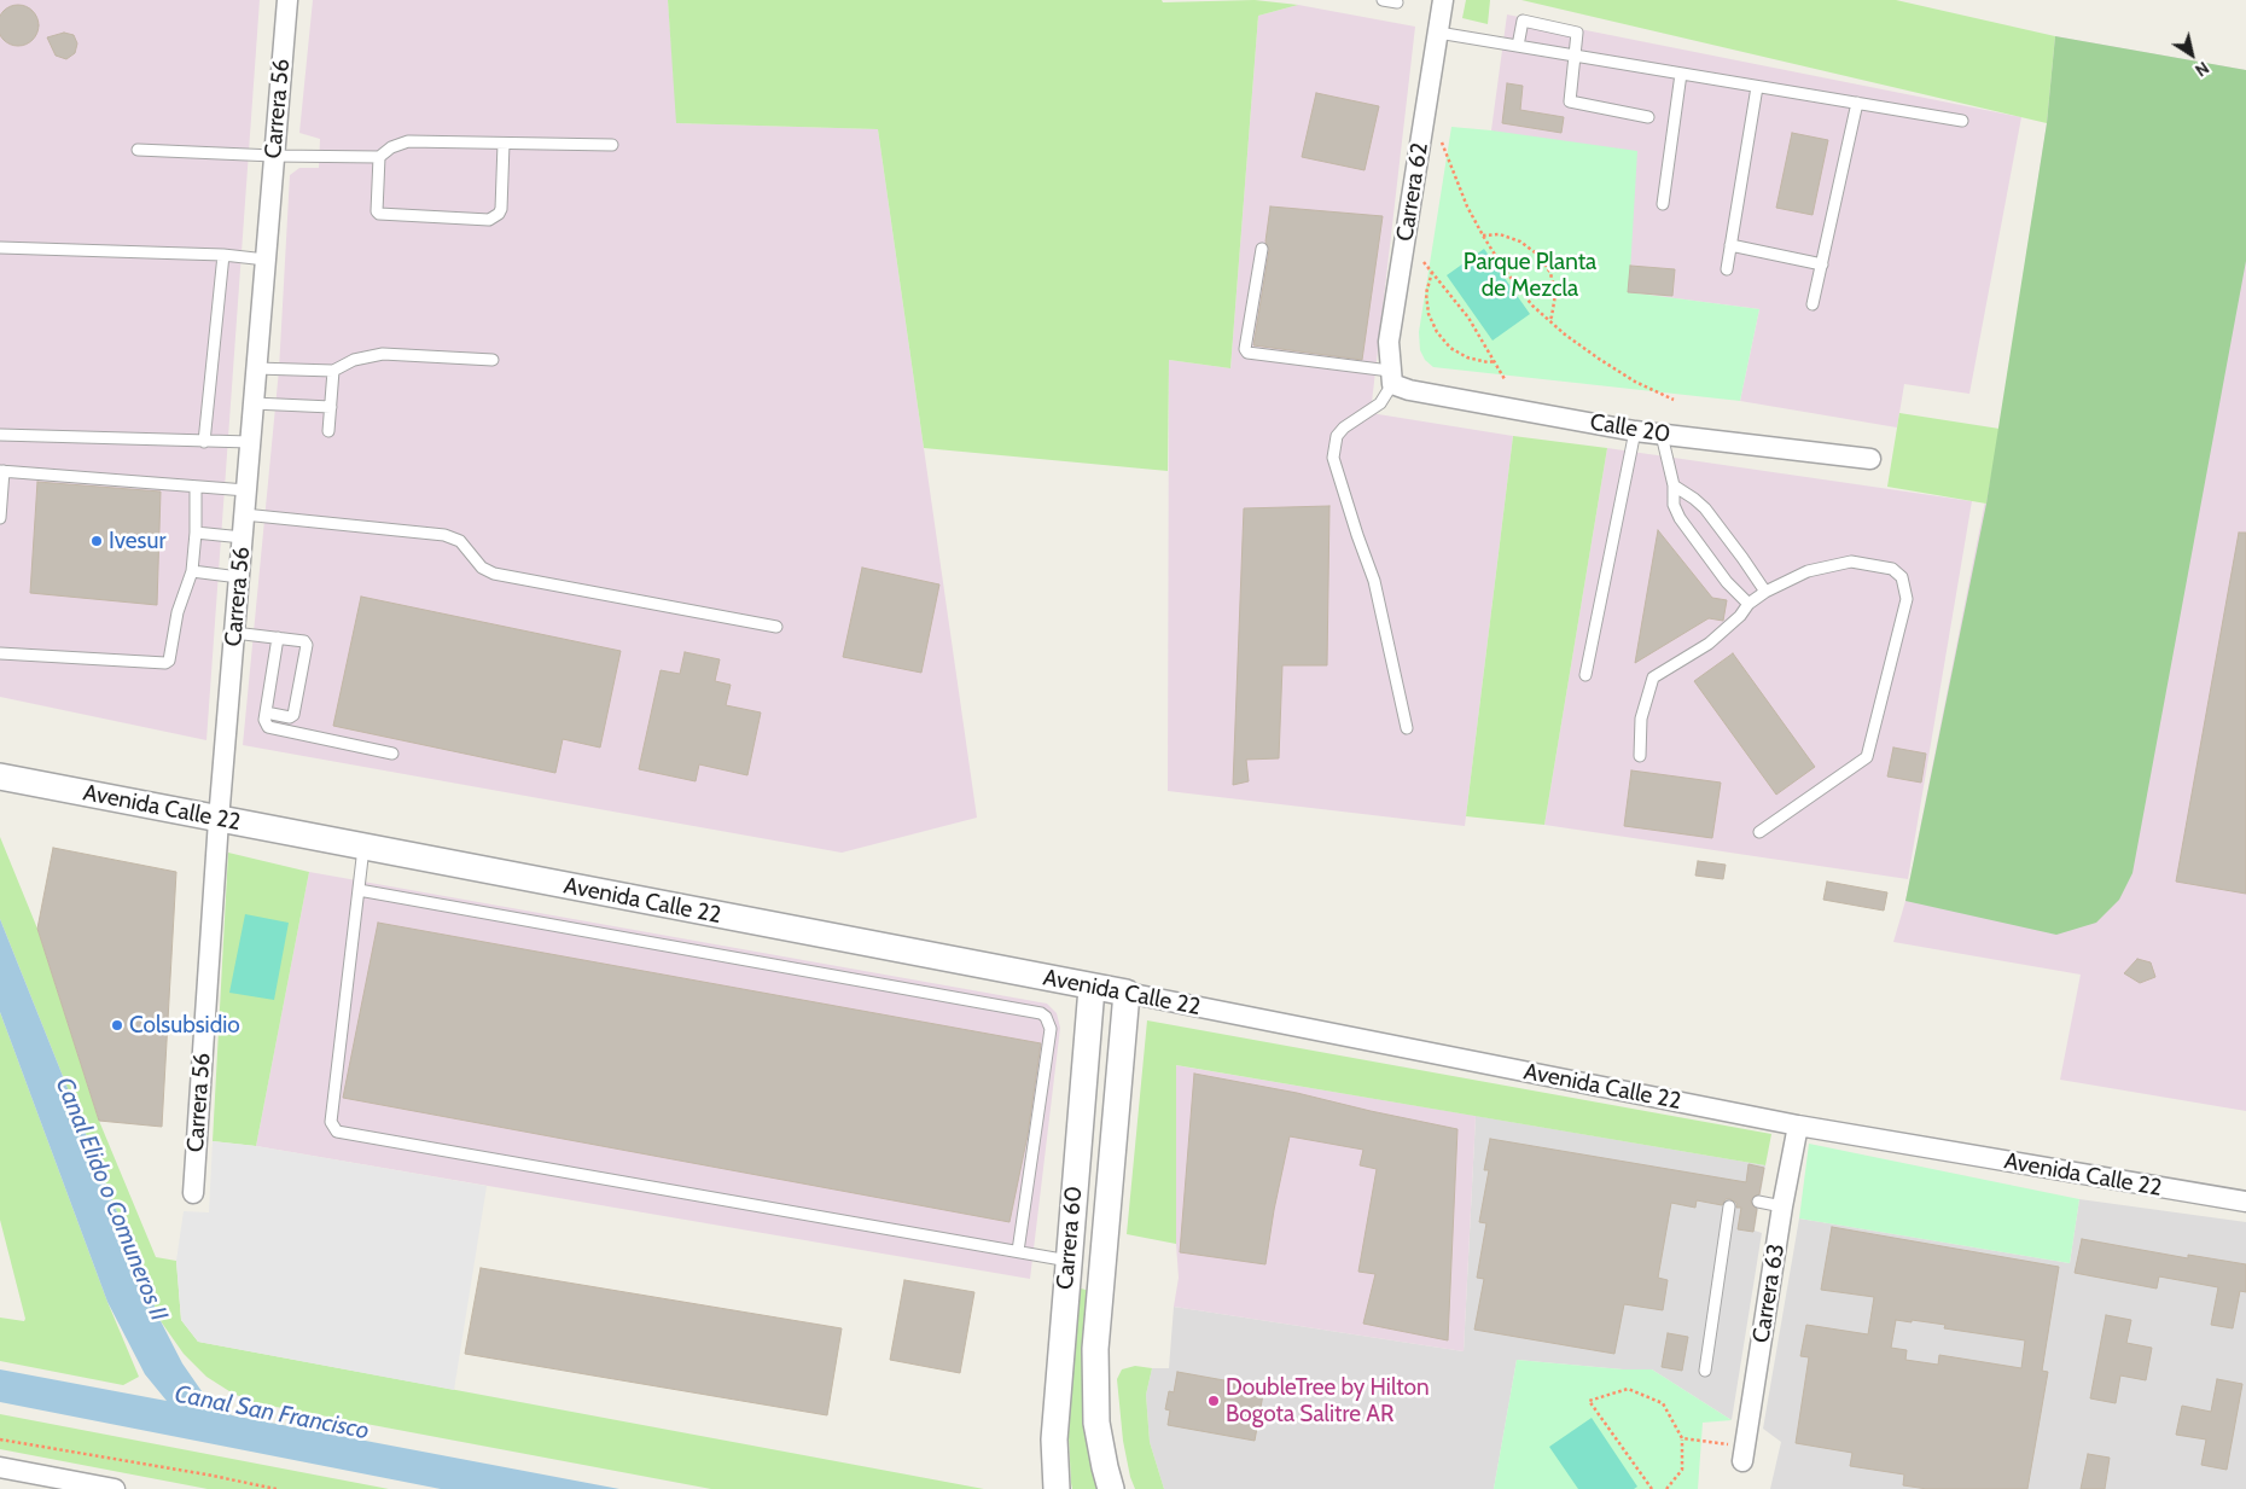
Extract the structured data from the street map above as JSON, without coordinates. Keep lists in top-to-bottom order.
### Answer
{
  "streets": {
    "street": [
      "Carrera 56",
      "Carrera 62",
      "Calle 20",
      "Avenida Calle 22",
      "Carrera 60",
      "Carrera 63"
    ]
  },
  "crossings": [
    ["Carrera 56", "Avenida Calle 22"],
    ["Carrera 62", "Calle 20"],
    ["Avenida Calle 22", "Carrera 60"],
    ["Avenida Calle 22", "Carrera 63"]
  ],
  "water": ["Canal Elido o Comuneros II", "Canal San Francisco"],
  "parks": ["Parque Planta de Mezcla"],
  "places": ["Ivesur", "Colsubsidio", "DoubleTree by Hilton Bogota Salitre AR"],
  "north": "bottom right"
}
